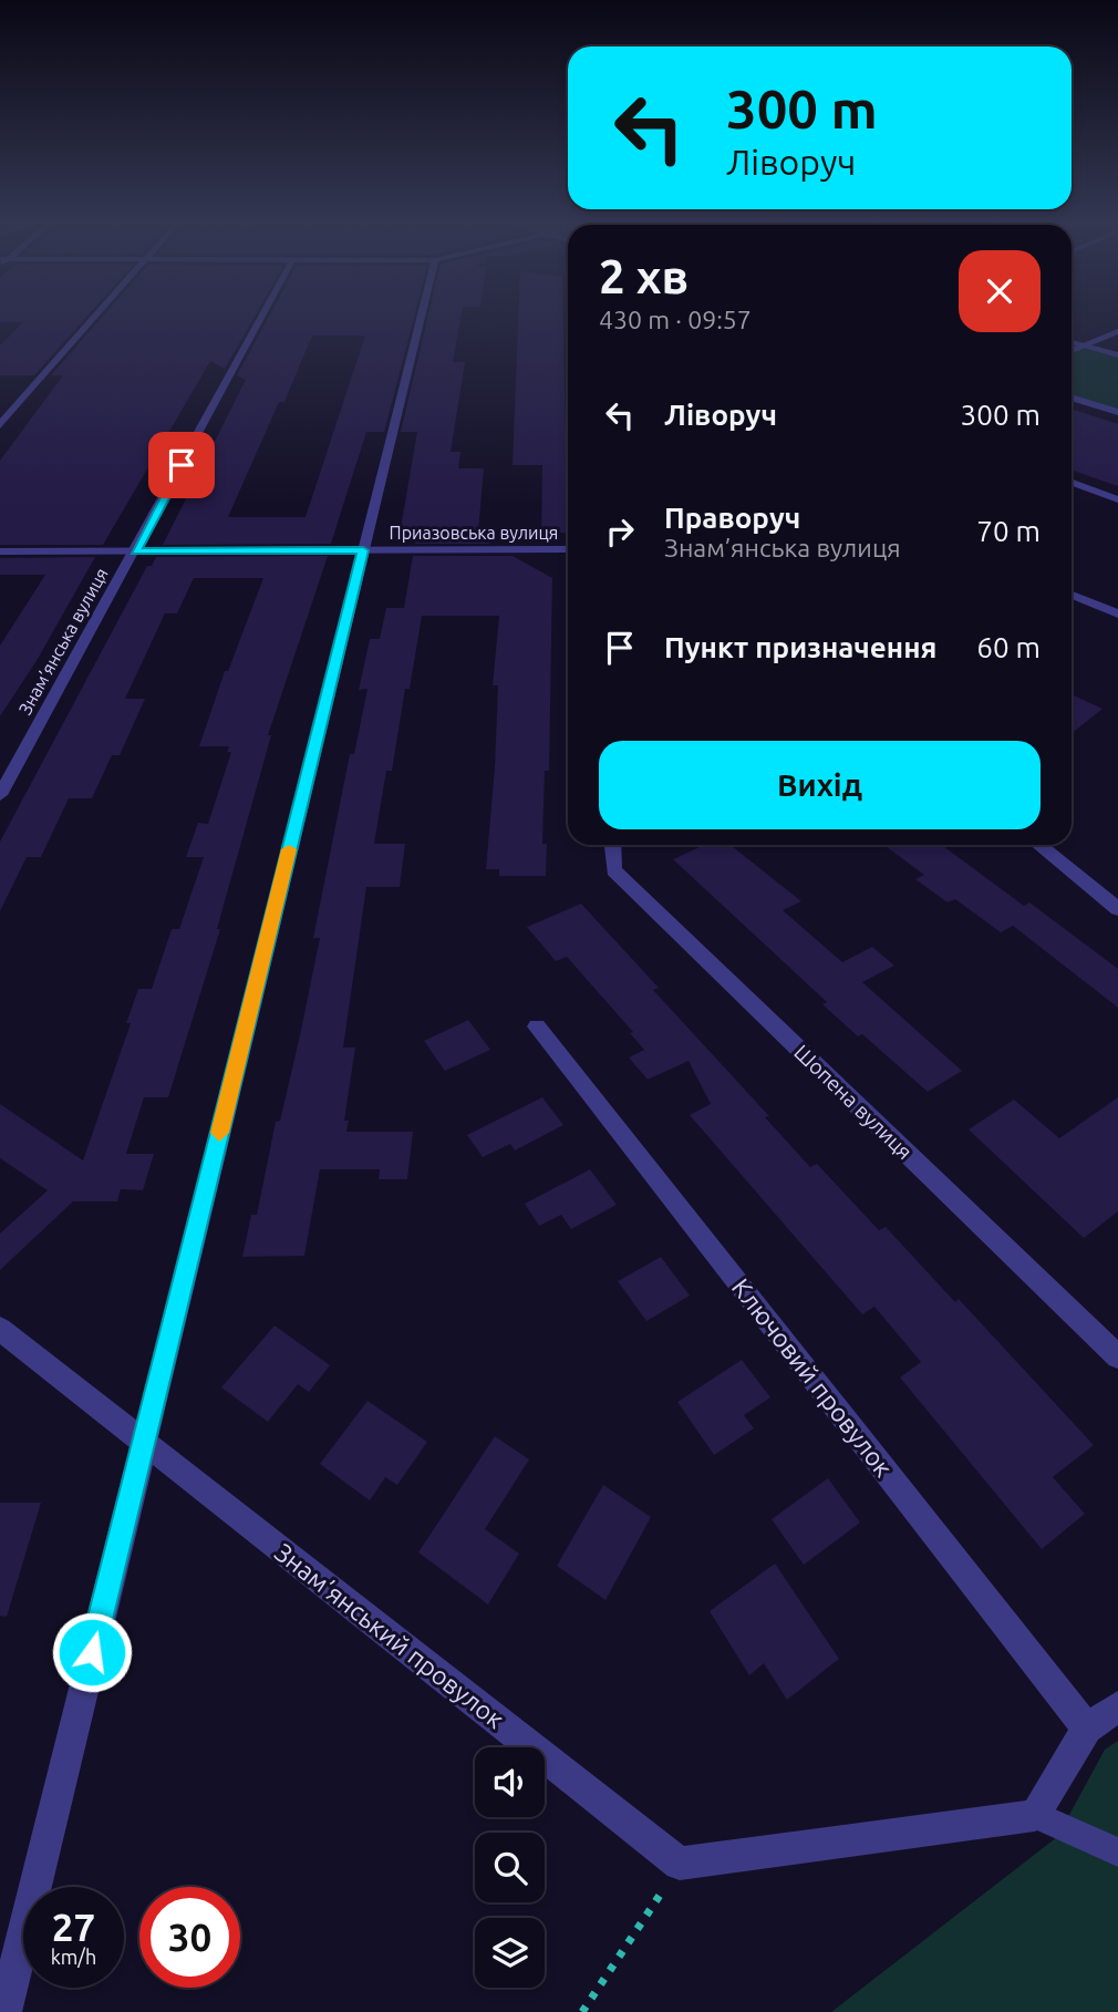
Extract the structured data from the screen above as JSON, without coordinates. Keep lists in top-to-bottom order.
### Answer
{
  "streets": {
    "street": [
      "Приазовська вулиця",
      "Знам’янська вулиця",
      "Шопена вулиця",
      "Ключовий провулок",
      "Знам’янський провулок"
    ]
  },
  "crossings": [
    ["Приазовська вулиця", "Знам’янська вулиця"]
  ],
  "page": {
    "turn": ["300 m", "Ліворуч"],
    "heading": ["2 хв", "430 m · 09:57"],
    "list": [
      {
        "name": "Ліворуч",
        "value": "300 m"
      },
      {
        "name": "Праворуч",
        "note": "Знам’янська вулиця",
        "value": "70 m"
      },
      {
        "name": "Пункт призначення",
        "value": "60 m"
      }
    ],
    "buttons": "Вихід",
    "speed": "27 km/h",
    "limit": "30"
  }
}
